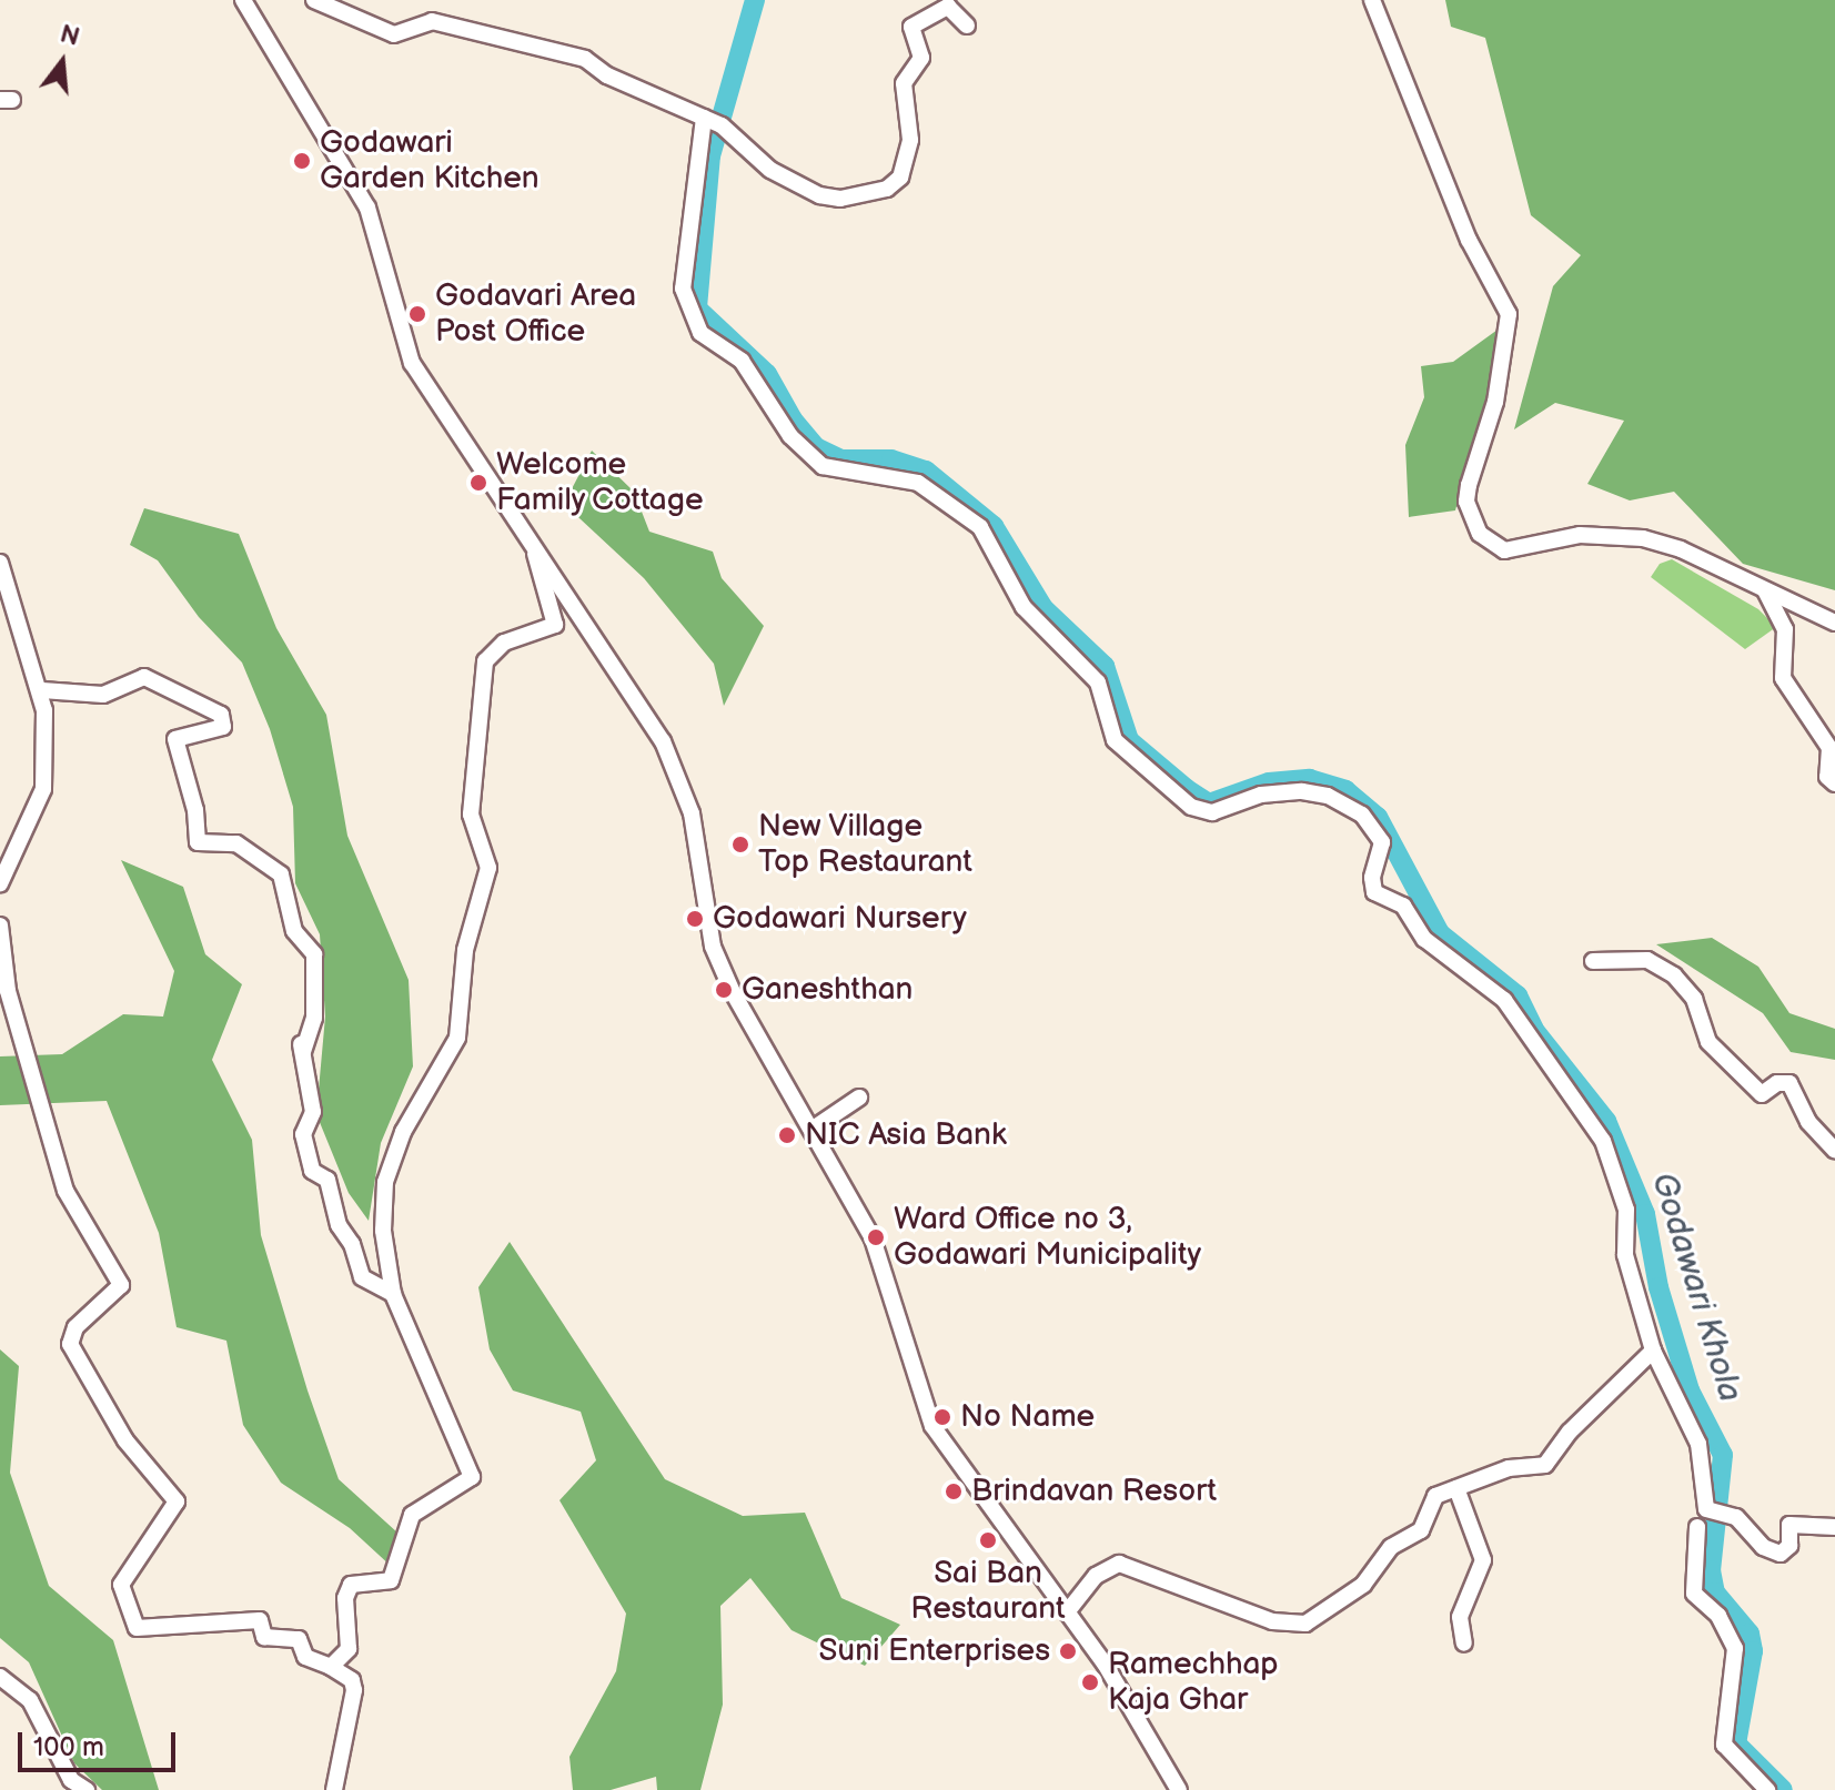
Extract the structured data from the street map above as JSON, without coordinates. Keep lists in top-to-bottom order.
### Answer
{
  "water": ["Godawari Khola"],
  "places": [
    "Godawari Garden Kitchen",
    "Godavari Area Post Office",
    "Welcome Family Cottage",
    "New Village Top Restaurant",
    "Godawari Nursery",
    "Ganeshthan",
    "NIC Asia Bank",
    "Ward Office no 3, Godawari Municipality",
    "No Name",
    "Brindavan Resort",
    "Sai Ban Restaurant",
    "Suni Enterprises",
    "Ramechhap Kaja Ghar"
  ],
  "scale_bar": "100 m",
  "north": "top"
}
